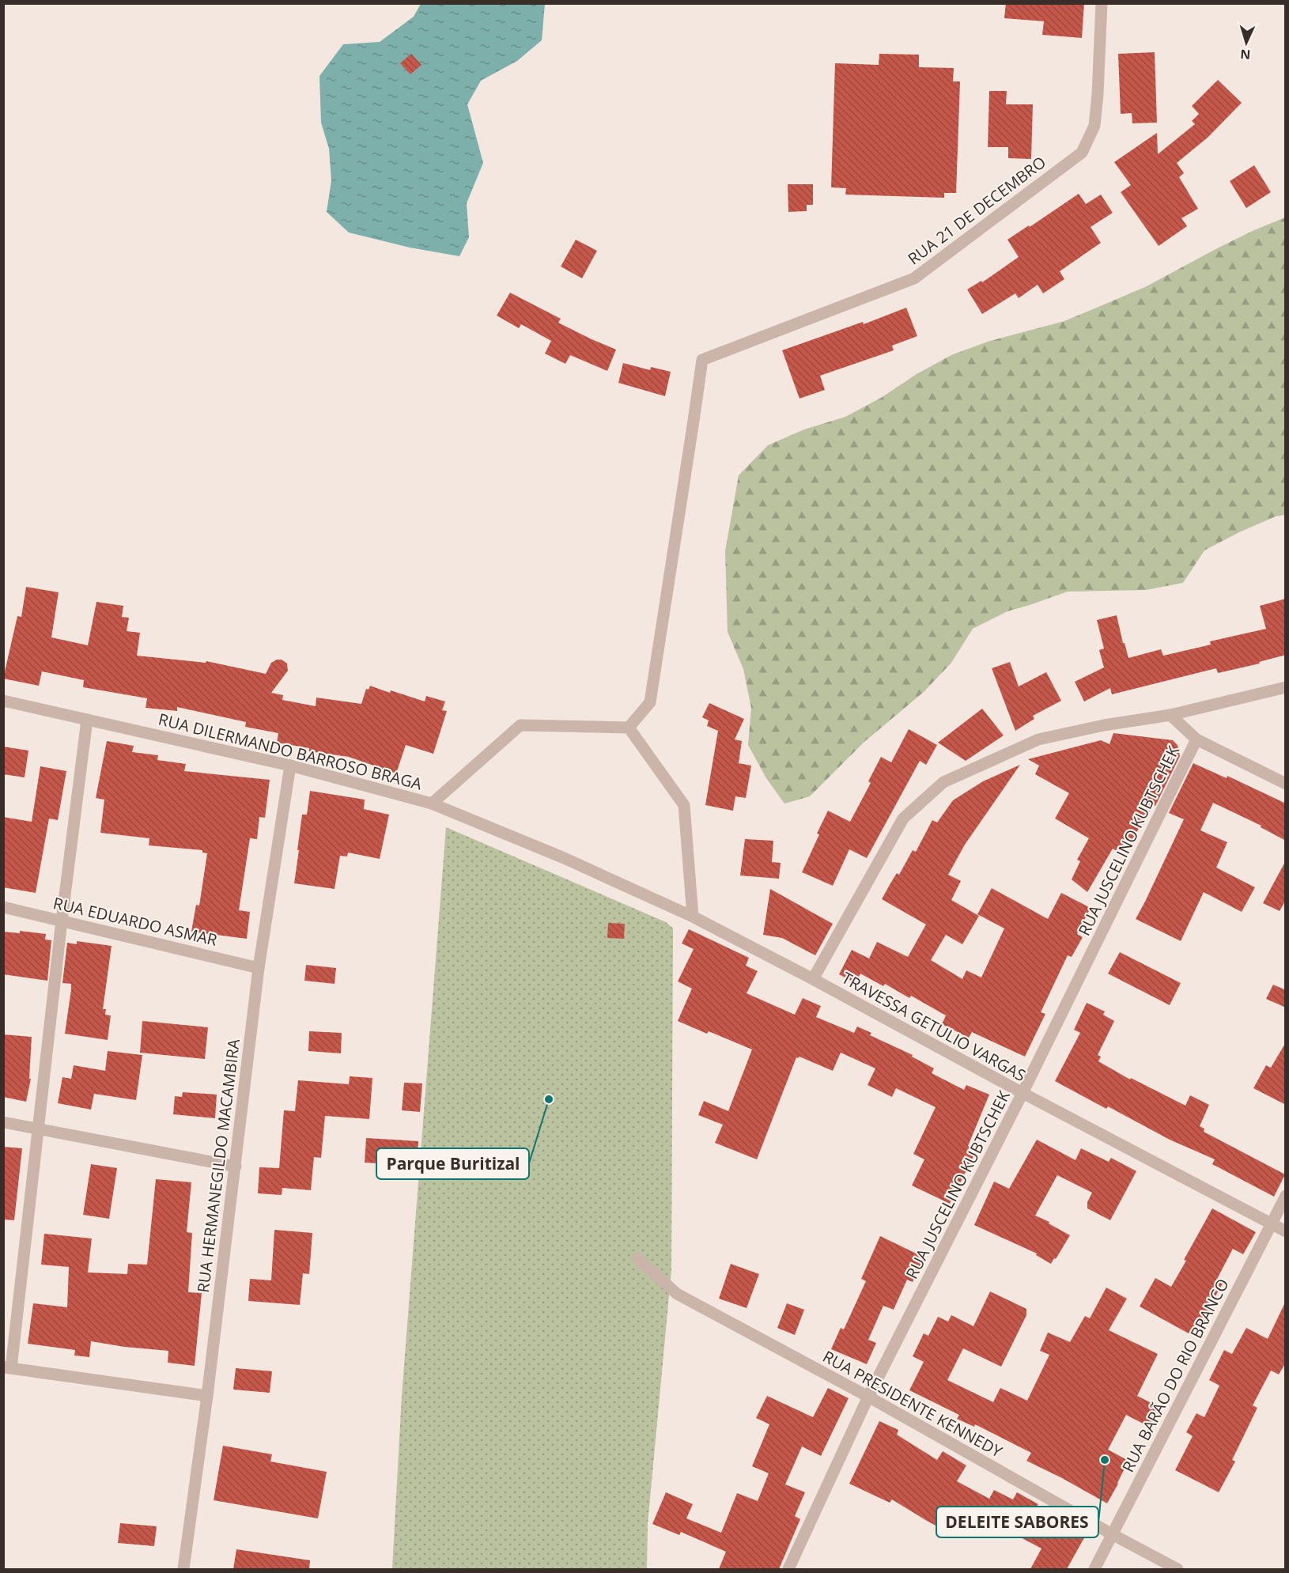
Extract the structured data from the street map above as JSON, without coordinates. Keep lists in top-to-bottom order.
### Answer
{
  "streets": {
    "street": [
      "RUA 21 DE DECEMBRO",
      "RUA DILERMANDO BARROSO BRAGA",
      "RUA JUSCELINO KUBTSCHEK",
      "RUA EDUARDO ASMAR",
      "TRAVESSA GETULIO VARGAS",
      "RUA HERMANEGILDO MACAMBIRA",
      "RUA BARÃO DO RIO BRANCO",
      "RUA PRESIDENTE KENNEDY"
    ]
  },
  "crossings": [
    ["RUA DILERMANDO BARROSO BRAGA", "TRAVESSA GETULIO VARGAS"],
    ["RUA DILERMANDO BARROSO BRAGA", "RUA HERMANEGILDO MACAMBIRA"],
    ["RUA JUSCELINO KUBTSCHEK", "TRAVESSA GETULIO VARGAS"],
    ["RUA JUSCELINO KUBTSCHEK", "RUA PRESIDENTE KENNEDY"],
    ["RUA EDUARDO ASMAR", "RUA HERMANEGILDO MACAMBIRA"],
    ["TRAVESSA GETULIO VARGAS", "RUA BARÃO DO RIO BRANCO"],
    ["RUA BARÃO DO RIO BRANCO", "RUA PRESIDENTE KENNEDY"]
  ],
  "places": ["Parque Buritizal", "DELEITE SABORES"],
  "north": "bottom"
}
